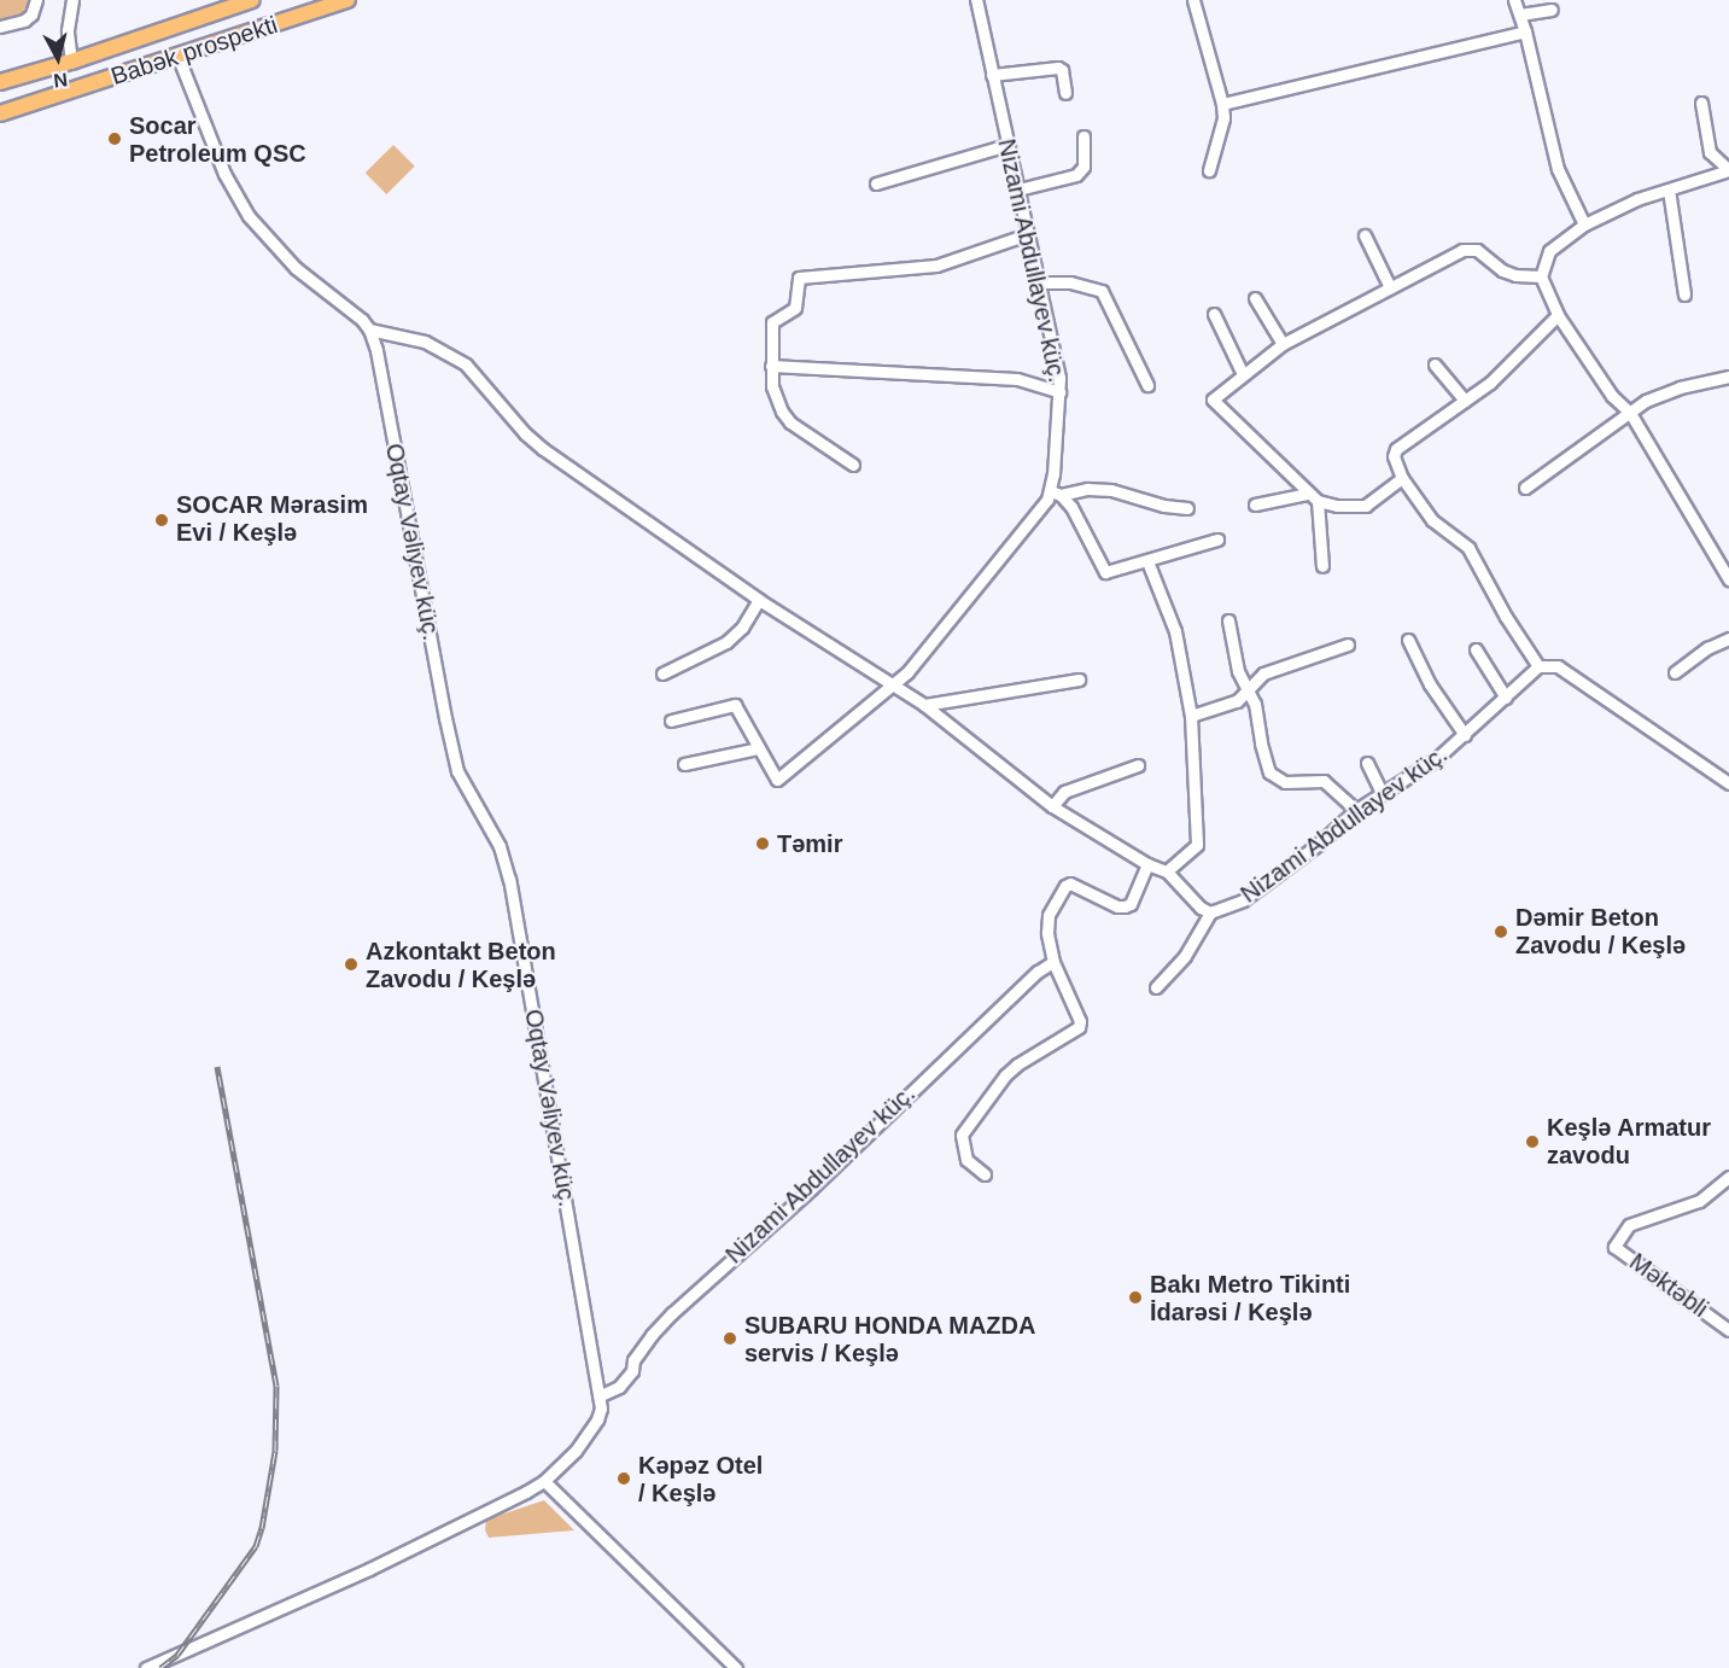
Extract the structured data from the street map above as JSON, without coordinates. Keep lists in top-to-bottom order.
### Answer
{
  "streets": {
    "main road": ["Babək prospekti"],
    "street": ["Nizami Abdullayev küç.", "Oqtay Vəliyev küç.", "Məktəbli"]
  },
  "crossings": [
    ["Babək prospekti", "Oqtay Vəliyev küç."],
    ["Nizami Abdullayev küç.", "Oqtay Vəliyev küç."]
  ],
  "places": [
    "Socar Petroleum QSC",
    "SOCAR Mərasim Evi / Keşlə",
    "Təmir",
    "Dəmir Beton Zavodu / Keşlə",
    "Azkontakt Beton Zavodu / Keşlə",
    "Keşlə Armatur zavodu",
    "Bakı Metro Tikinti İdarəsi / Keşlə",
    "SUBARU HONDA MAZDA servis / Keşlə",
    "Kəpəz Otel / Keşlə"
  ],
  "north": "bottom"
}
